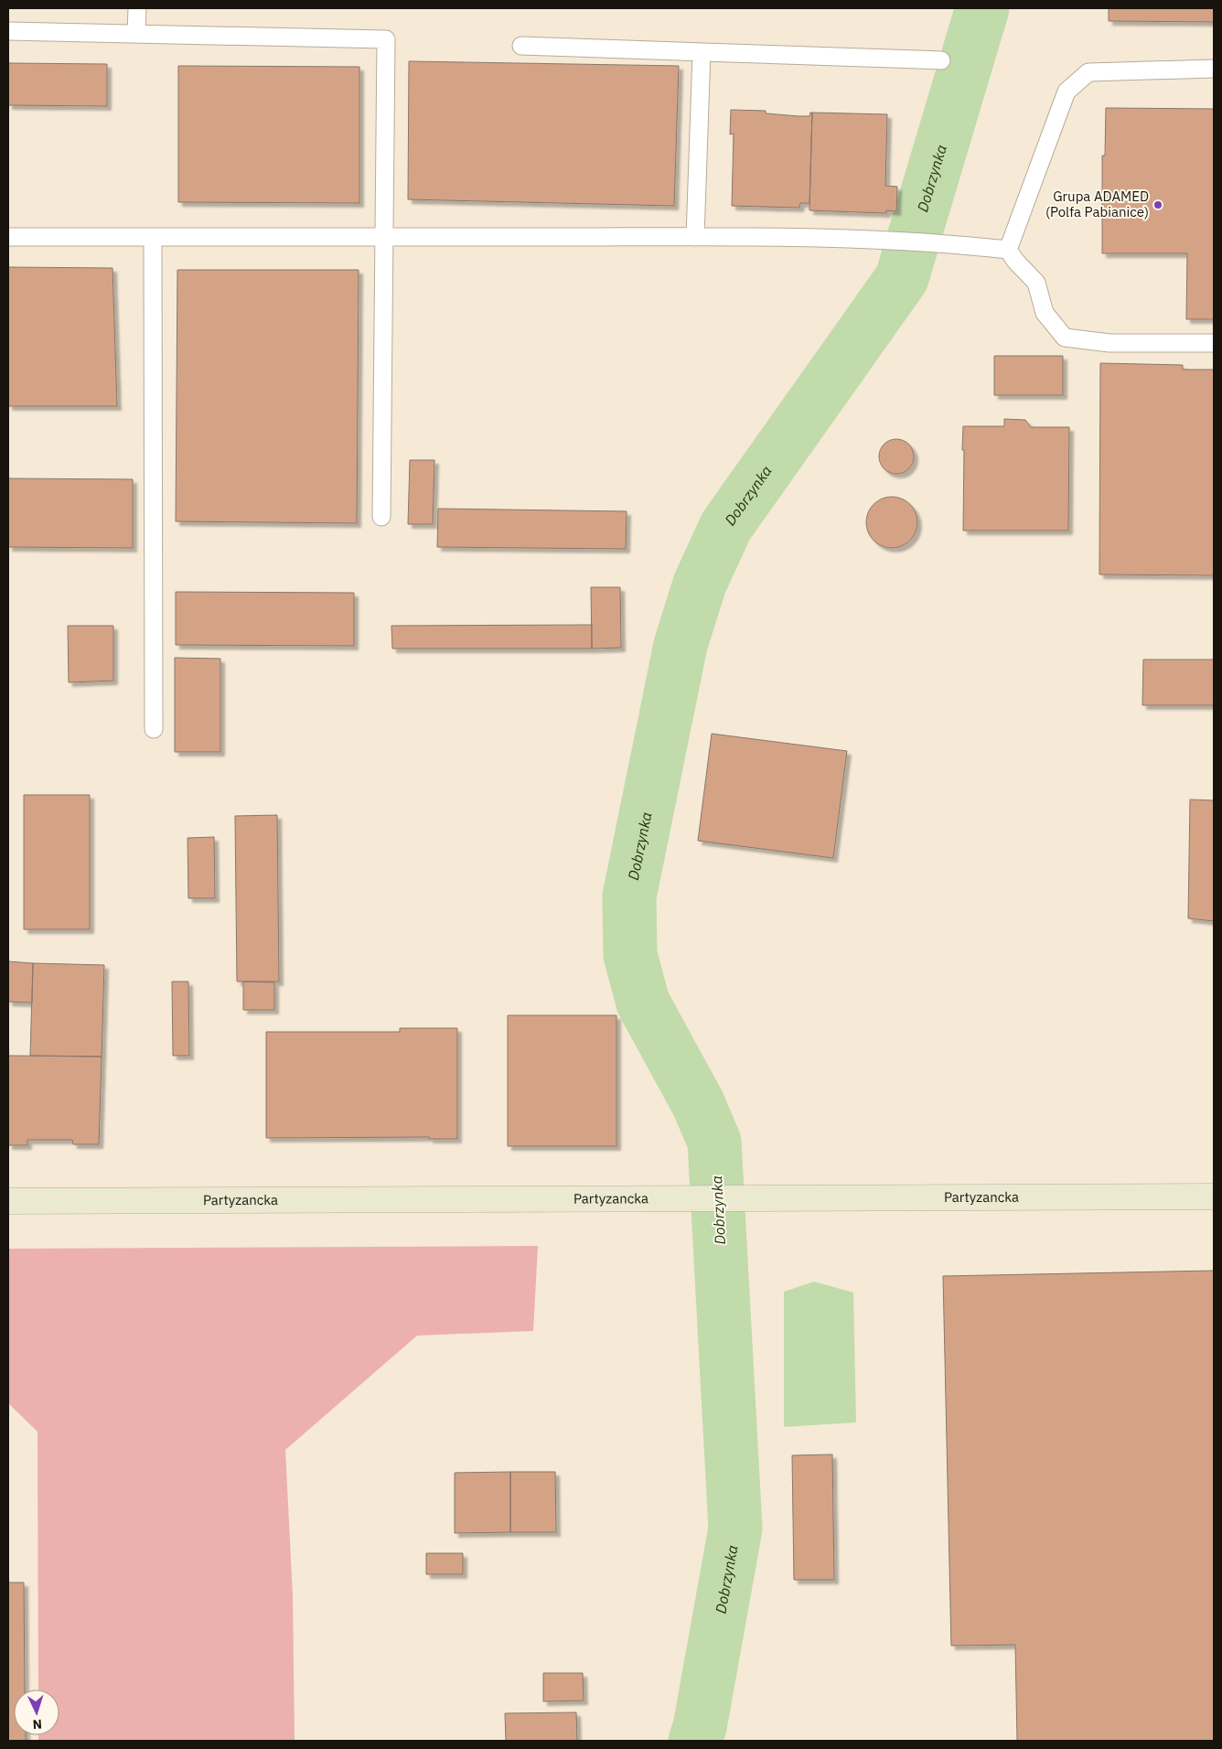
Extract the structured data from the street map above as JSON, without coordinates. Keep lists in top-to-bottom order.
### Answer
{
  "streets": {
    "main road": ["Partyzancka"]
  },
  "water": ["Dobrzynka"],
  "places": ["Grupa ADAMED (Polfa Pabianice)"],
  "north": "bottom"
}
